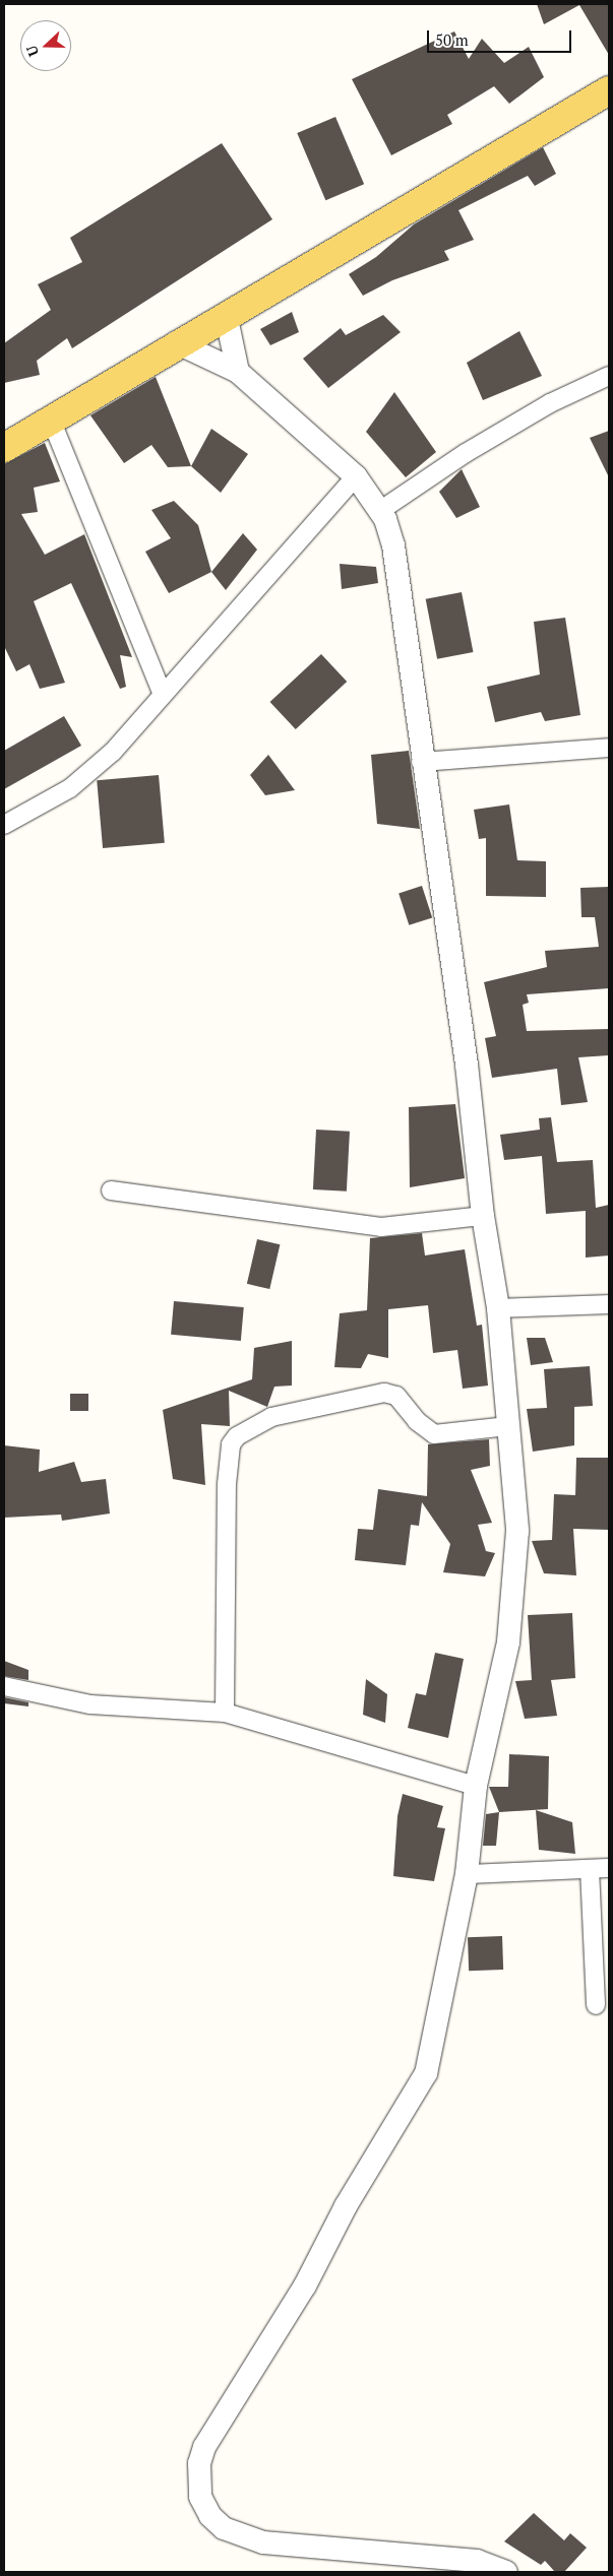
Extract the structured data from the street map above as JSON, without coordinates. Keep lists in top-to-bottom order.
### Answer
{
  "scale_bar": "50 m",
  "north": "left"
}
